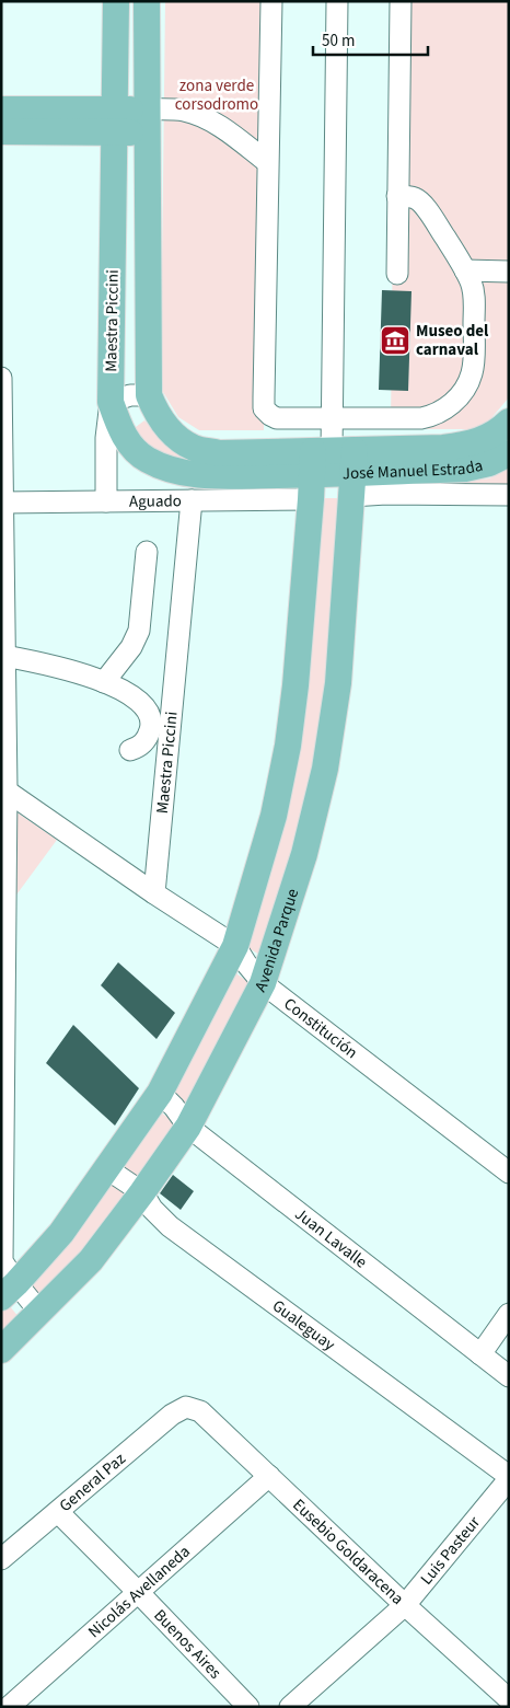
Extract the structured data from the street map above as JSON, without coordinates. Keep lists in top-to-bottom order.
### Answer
{
  "streets": {
    "main road": ["Maestra Piccini", "José Manuel Estrada", "Avenida Parque"],
    "street": [
      "Aguado",
      "Constitución",
      "Juan Lavalle",
      "Gualeguay",
      "General Paz",
      "Luis Pasteur",
      "Eusebio Goldaracena",
      "Nicolás Avellaneda",
      "Buenos Aires"
    ]
  },
  "crossings": [
    ["Maestra Piccini", "José Manuel Estrada"],
    ["Maestra Piccini", "Aguado"],
    ["Maestra Piccini", "Avenida Parque"],
    ["Maestra Piccini", "Constitución"],
    ["José Manuel Estrada", "Aguado"],
    ["José Manuel Estrada", "Avenida Parque"],
    ["Aguado", "Avenida Parque"],
    ["Avenida Parque", "Constitución"],
    ["Avenida Parque", "Juan Lavalle"],
    ["Avenida Parque", "Gualeguay"],
    ["Gualeguay", "Luis Pasteur"],
    ["General Paz", "Eusebio Goldaracena"],
    ["General Paz", "Buenos Aires"],
    ["Luis Pasteur", "Eusebio Goldaracena"],
    ["Eusebio Goldaracena", "Nicolás Avellaneda"],
    ["Nicolás Avellaneda", "Buenos Aires"]
  ],
  "parks": ["zona verde corsodromo"],
  "places": {
    "museum": ["Museo del carnaval"]
  },
  "scale_bar": "50 m"
}
